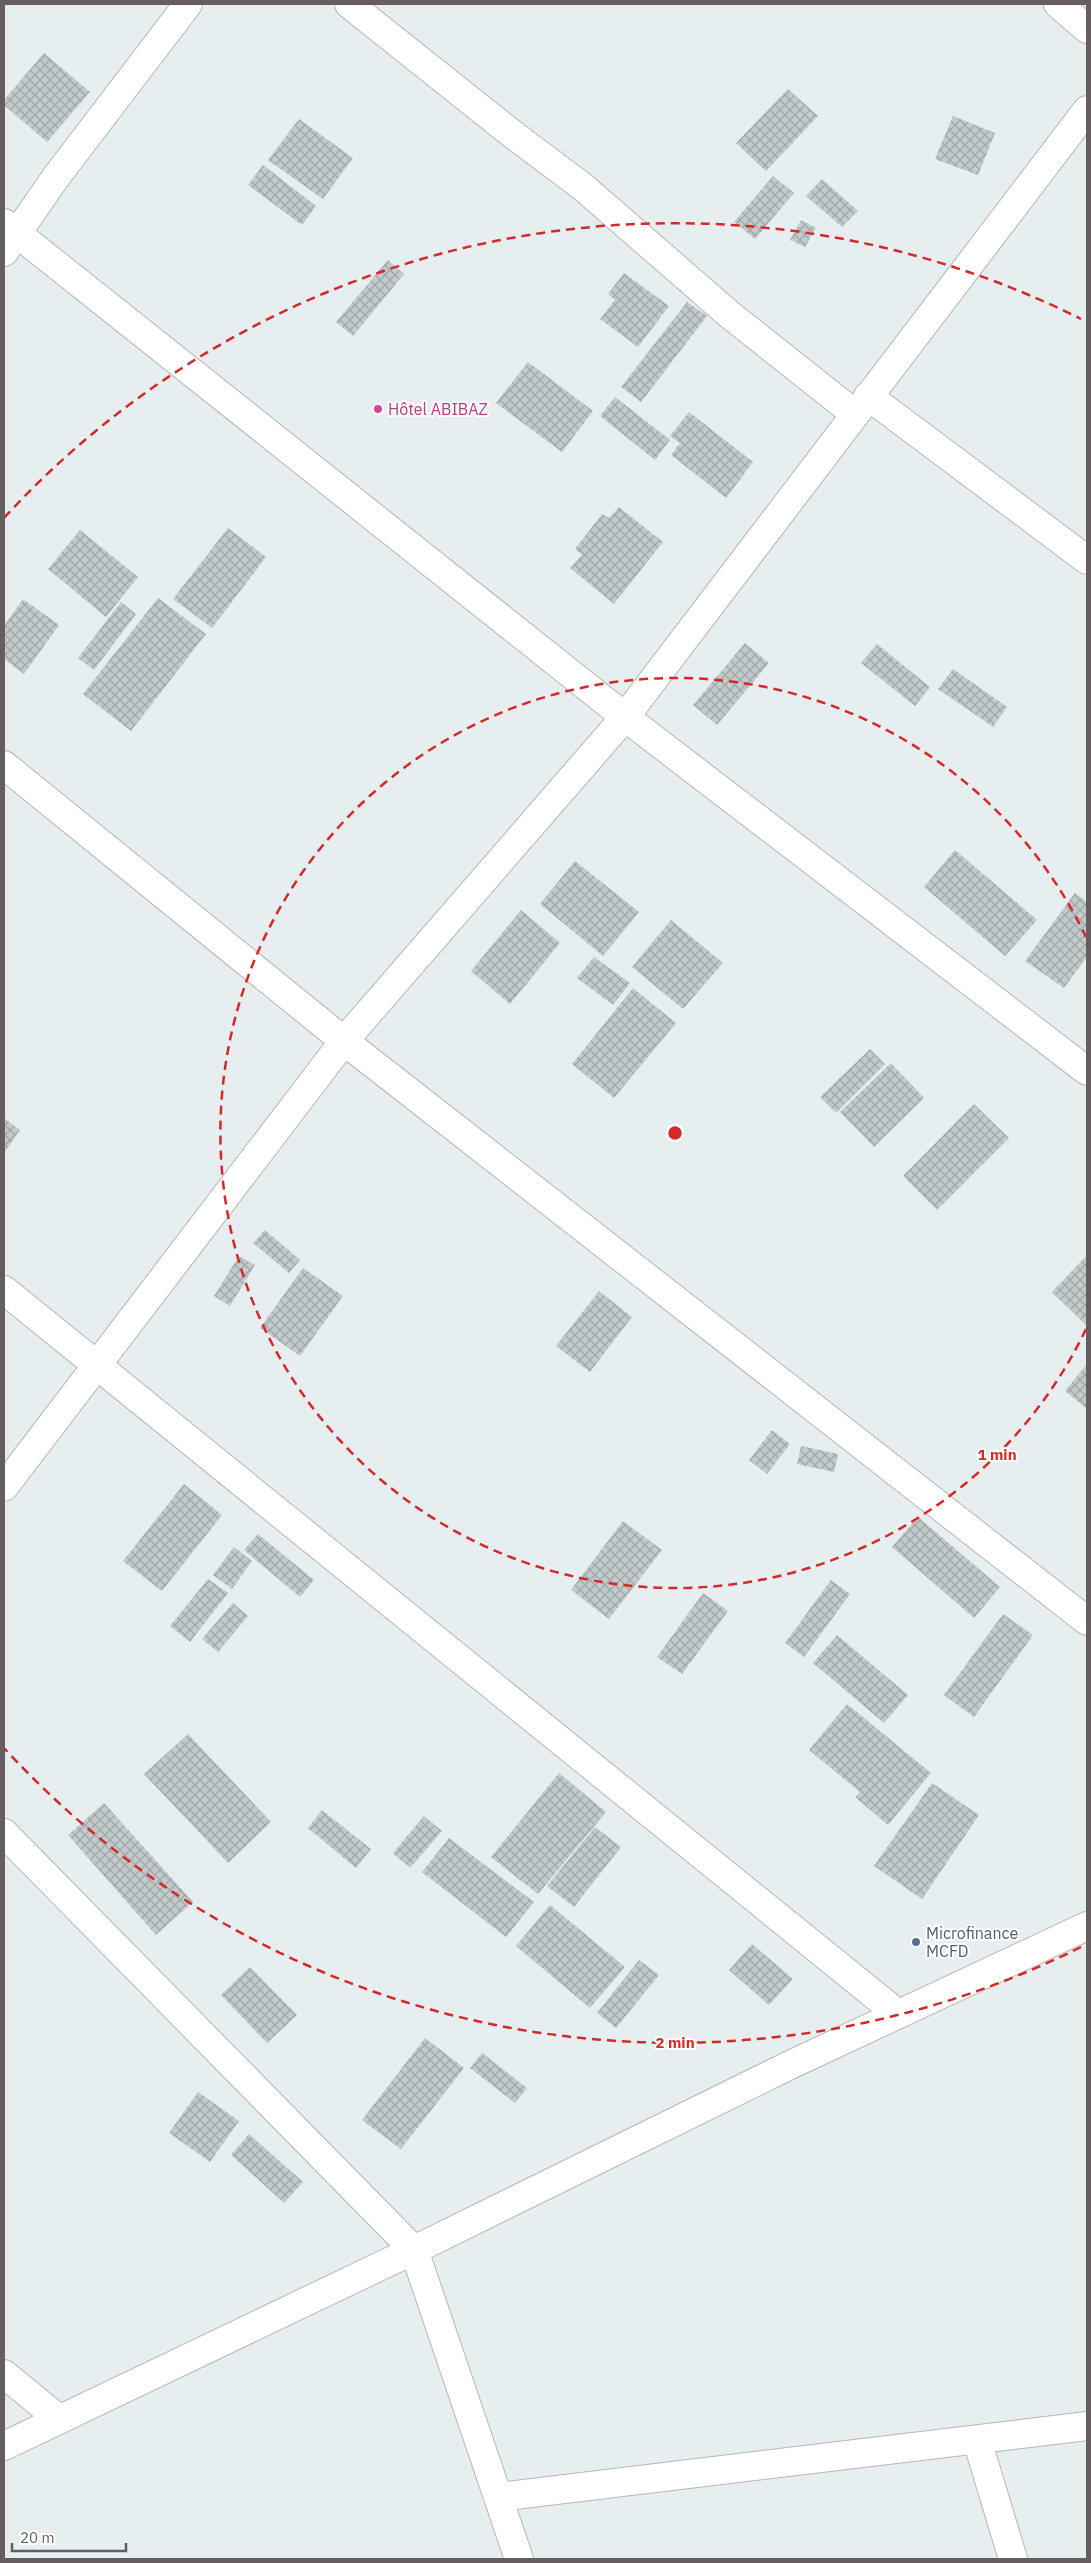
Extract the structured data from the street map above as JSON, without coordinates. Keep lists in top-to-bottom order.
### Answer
{
  "places": ["Hôtel ABIBAZ", "Microfinance MCFD"],
  "scale_bar": "20 m",
  "rings": ["1 min", "2 min"]
}
